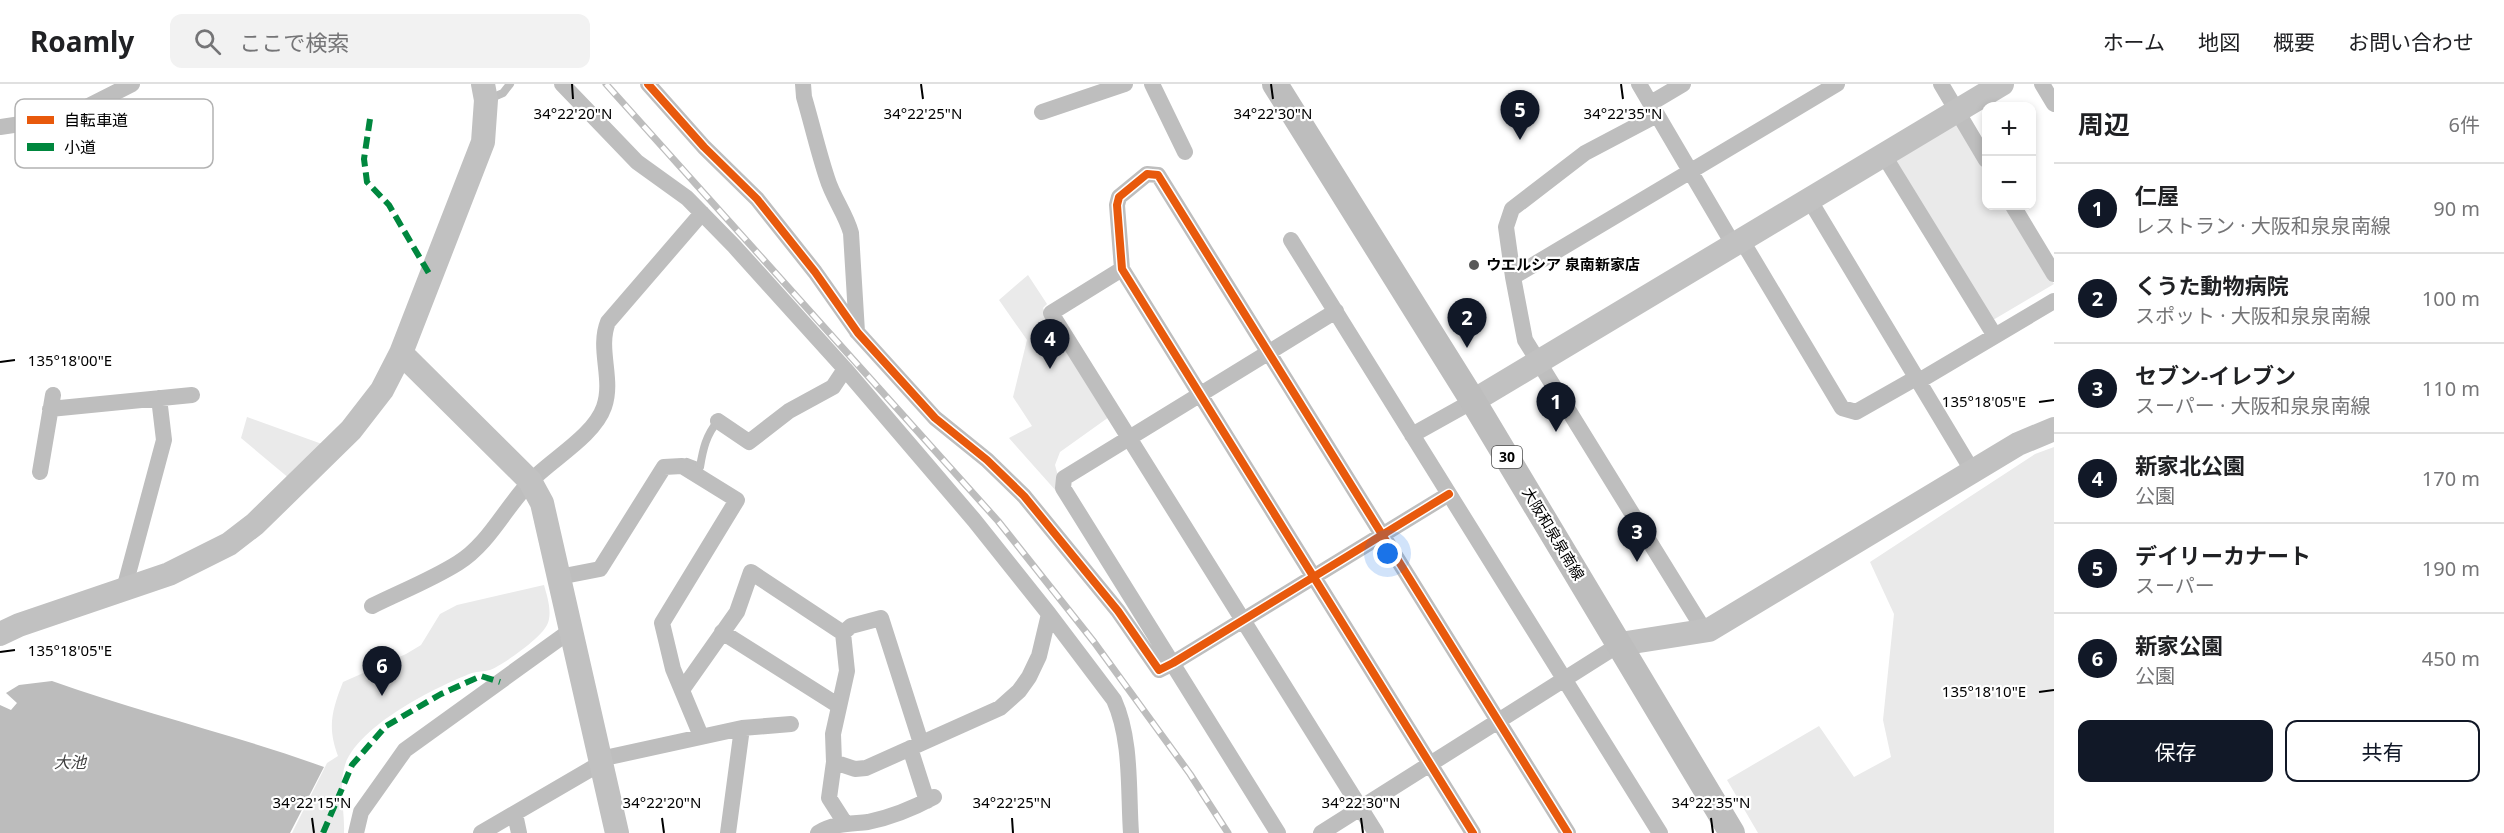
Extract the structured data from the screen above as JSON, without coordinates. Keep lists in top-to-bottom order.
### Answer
{
  "streets": {
    "main road": ["30", "大阪和泉泉南線"]
  },
  "water": ["大池"],
  "places": ["ウエルシア 泉南新家店"],
  "legend": ["自転車道", "小道"],
  "page": {
    "header": "Roamly",
    "search": "ここで検索",
    "nav": [
      "ホーム",
      "地図",
      "概要",
      "お問い合わせ"
    ],
    "heading": ["周辺", "6件"],
    "pins": [
      "5",
      "2",
      "4",
      "1",
      "3",
      "6"
    ],
    "map_buttons": ["+", "−"],
    "list": [
      {
        "mark": "1",
        "name": "仁屋",
        "note": "レストラン · 大阪和泉泉南線",
        "value": "90 m"
      },
      {
        "mark": "2",
        "name": "くうた動物病院",
        "note": "スポット · 大阪和泉泉南線",
        "value": "100 m"
      },
      {
        "mark": "3",
        "name": "セブン-イレブン",
        "note": "スーパー · 大阪和泉泉南線",
        "value": "110 m"
      },
      {
        "mark": "4",
        "name": "新家北公園",
        "note": "公園",
        "value": "170 m"
      },
      {
        "mark": "5",
        "name": "デイリーカナート",
        "note": "スーパー",
        "value": "190 m"
      },
      {
        "mark": "6",
        "name": "新家公園",
        "note": "公園",
        "value": "450 m"
      }
    ],
    "buttons": ["保存", "共有"]
  },
  "coordinates": [
    "34°22'20\"N",
    "34°22'25\"N",
    "34°22'30\"N",
    "34°22'35\"N",
    "135°18'00\"E",
    "135°18'05\"E",
    "135°18'10\"E",
    "34°22'15\"N"
  ]
}
